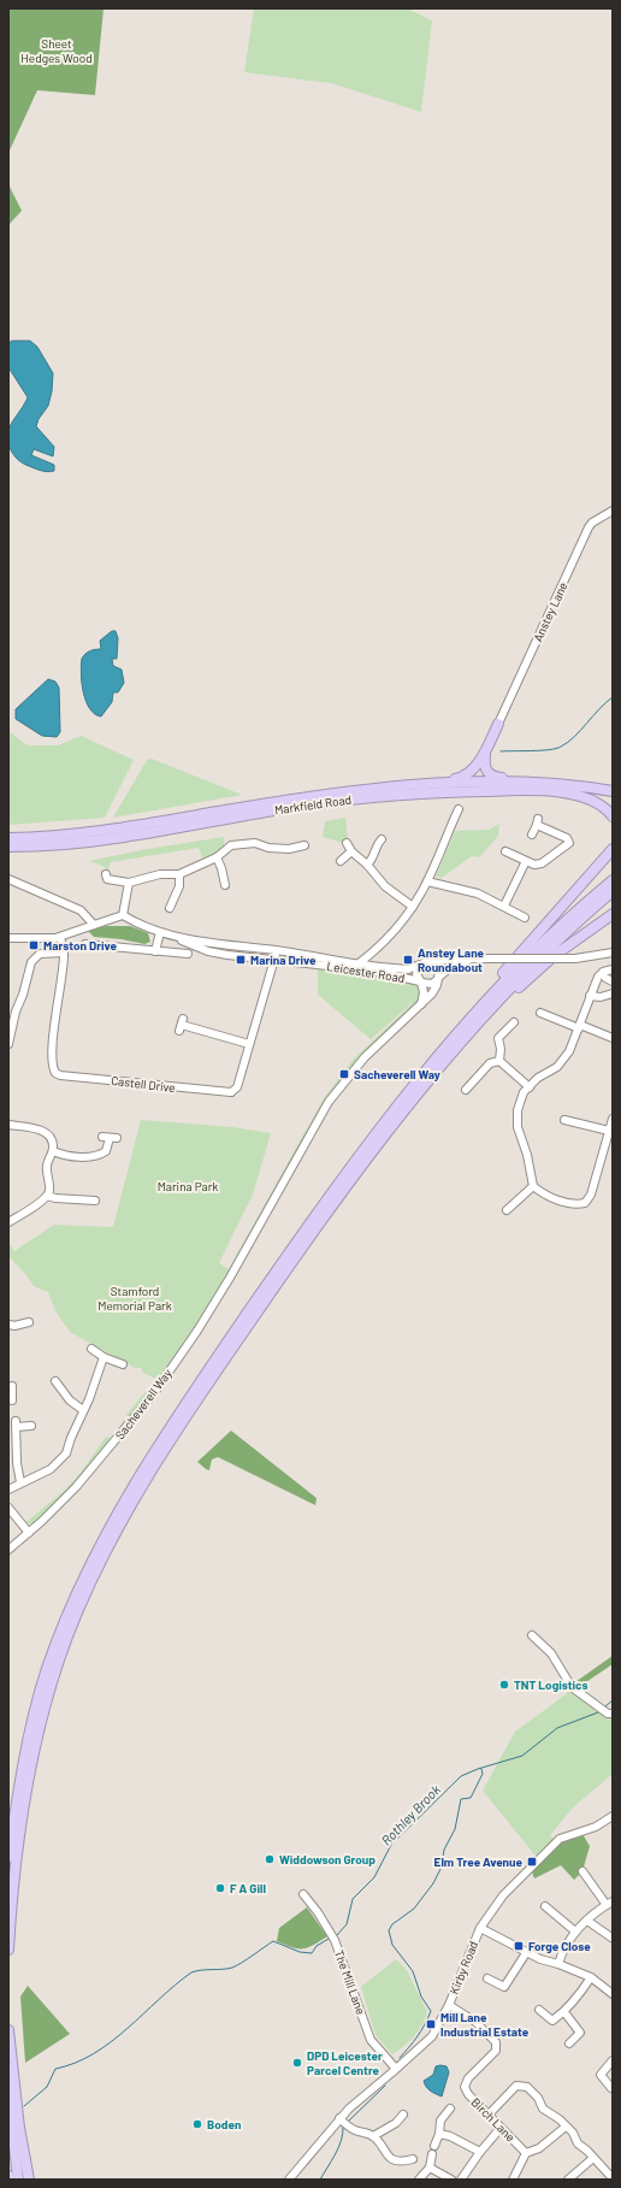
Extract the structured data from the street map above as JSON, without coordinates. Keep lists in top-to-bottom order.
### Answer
{
  "streets": {
    "highway": ["Markfield Road"],
    "street": [
      "Anstey Lane",
      "Leicester Road",
      "Castell Drive",
      "Sacheverell Way",
      "Kirby Road",
      "The Mill Lane",
      "Birch Lane"
    ]
  },
  "crossings": [
    ["Leicester Road", "Sacheverell Way"],
    ["Kirby Road", "The Mill Lane"],
    ["Kirby Road", "Birch Lane"]
  ],
  "water": ["Rothley Brook"],
  "parks": ["Sheet Hedges Wood", "Marina Park", "Stamford Memorial Park"],
  "places": {
    "transit": [
      "Marston Drive",
      "Marina Drive",
      "Anstey Lane Roundabout",
      "Sacheverell Way",
      "Elm Tree Avenue",
      "Forge Close",
      "Mill Lane Industrial Estate"
    ],
    "other": [
      "TNT Logistics",
      "Widdowson Group",
      "F A Gill",
      "DPD Leicester Parcel Centre",
      "Boden"
    ]
  }
}
